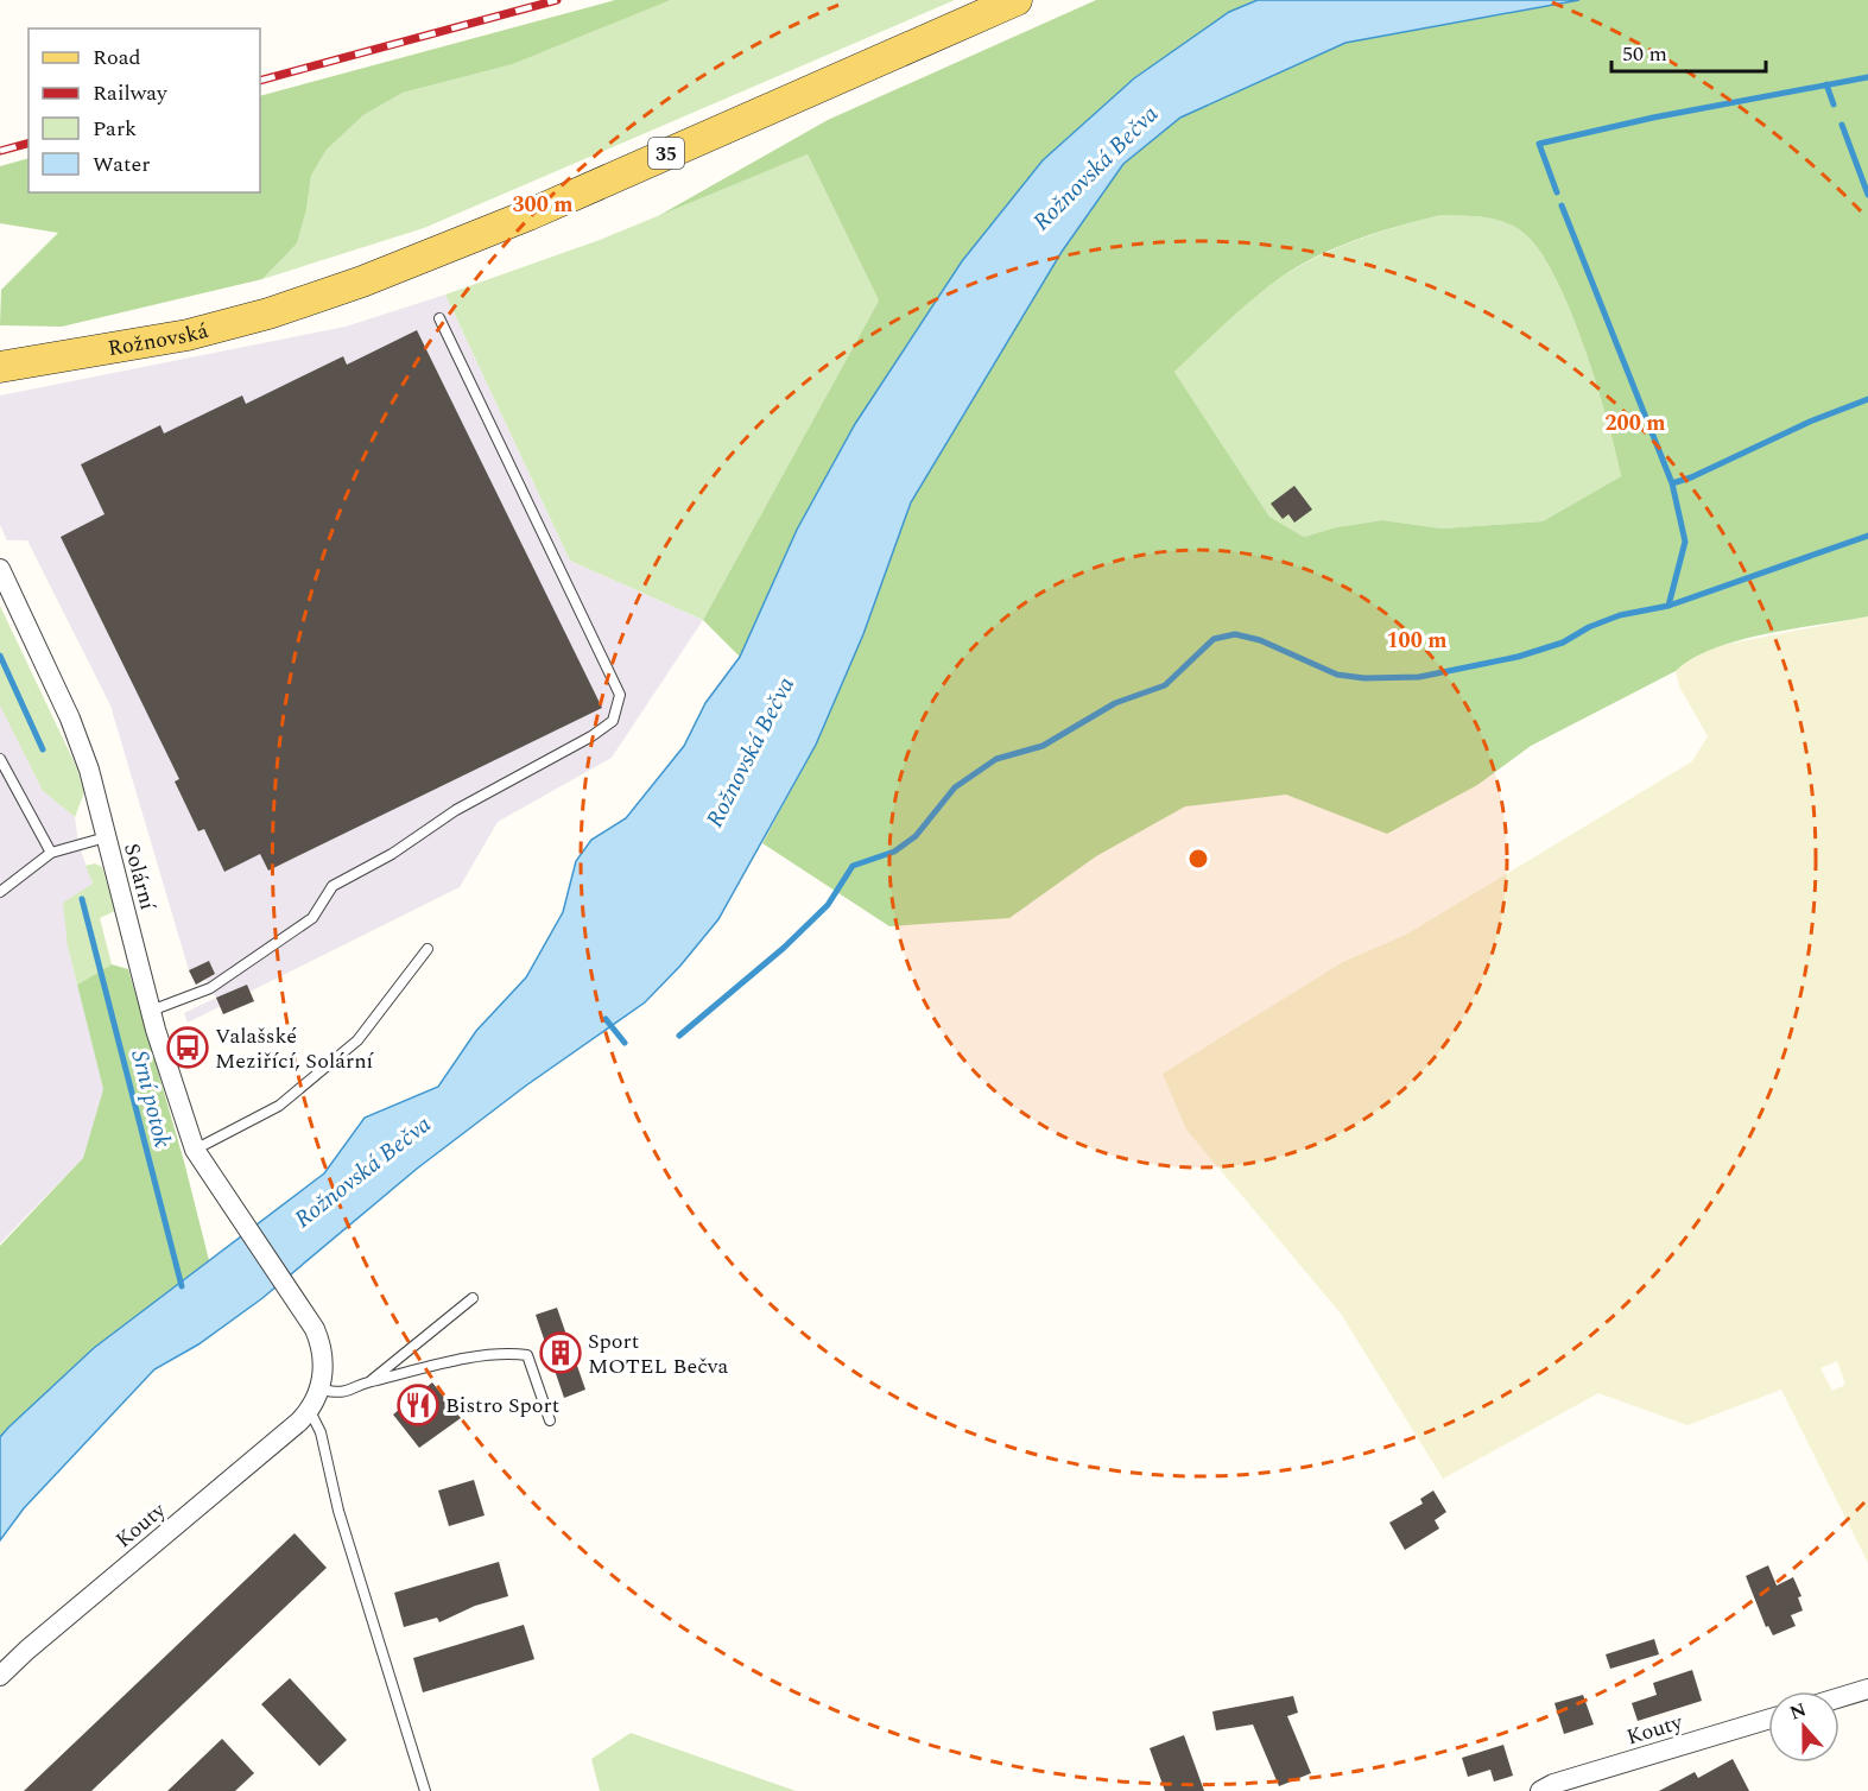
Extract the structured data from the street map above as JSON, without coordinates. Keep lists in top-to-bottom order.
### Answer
{
  "streets": {
    "main road": ["35", "Rožnovská"],
    "street": ["Solární", "Kouty"]
  },
  "crossings": [
    ["Solární", "Kouty"]
  ],
  "water": ["Rožnovská Bečva", "Srní potok"],
  "places": {
    "bus stop": ["Valašské Meziřící, Solární"],
    "building": ["Sport MOTEL Bečva"],
    "restaurant": ["Bistro Sport"]
  },
  "legend": [
    "Road",
    "Railway",
    "Park",
    "Water"
  ],
  "scale_bar": "50 m",
  "north": "top",
  "rings": ["300 m", "200 m", "100 m"]
}
